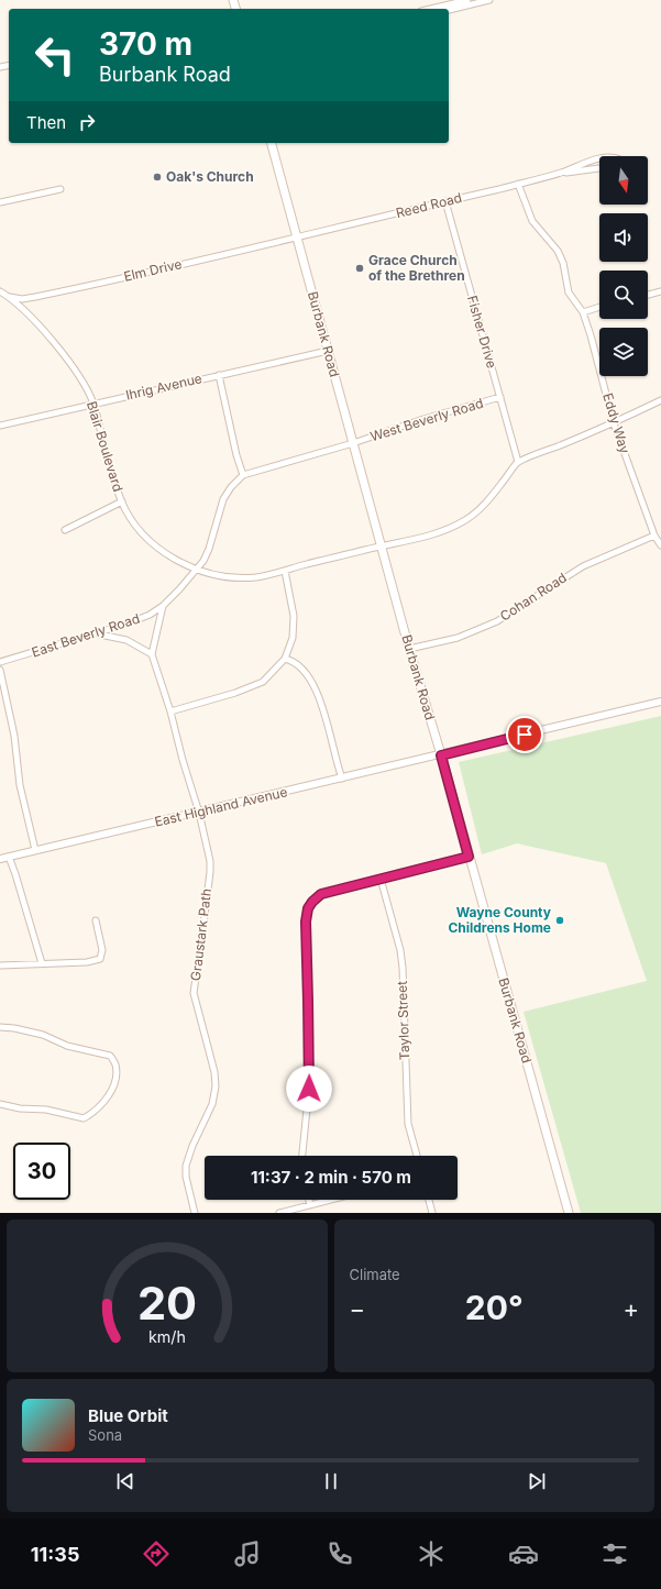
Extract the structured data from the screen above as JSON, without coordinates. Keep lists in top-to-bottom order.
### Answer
{
  "streets": {
    "main road": ["Burbank Road"],
    "street": [
      "Reed Road",
      "Elm Drive",
      "Fisher Drive",
      "Ihrig Avenue",
      "West Beverly Road",
      "Eddy Way",
      "Blair Boulevard",
      "Cohan Road",
      "East Beverly Road",
      "East Highland Avenue",
      "Graustark Path",
      "Taylor Street"
    ]
  },
  "crossings": [
    ["Reed Road", "Elm Drive"],
    ["Reed Road", "Fisher Drive"],
    ["Reed Road", "Burbank Road"],
    ["Reed Road", "Eddy Way"],
    ["Elm Drive", "Burbank Road"],
    ["Elm Drive", "Blair Boulevard"],
    ["Fisher Drive", "West Beverly Road"],
    ["Fisher Drive", "Blair Boulevard"],
    ["Burbank Road", "Ihrig Avenue"],
    ["Burbank Road", "West Beverly Road"],
    ["Burbank Road", "Blair Boulevard"],
    ["Burbank Road", "Cohan Road"],
    ["Burbank Road", "East Highland Avenue"],
    ["Ihrig Avenue", "Blair Boulevard"],
    ["Eddy Way", "Cohan Road"],
    ["Blair Boulevard", "East Beverly Road"],
    ["East Highland Avenue", "Graustark Path"]
  ],
  "places": ["Oak's Church", "Grace Church of the Brethren", "Wayne County Childrens Home"],
  "north": "bottom",
  "page": {
    "turn": ["370 m", "Burbank Road"],
    "then": "Then",
    "limit": "30",
    "trip": "11:37 · 2 min · 570 m",
    "tile": "Climate",
    "heat": ["−", "20°", "+"],
    "song": ["Blue Orbit", "Sona"],
    "tabs": "11:35",
    "gauge": ["20", "km/h"]
  }
}
